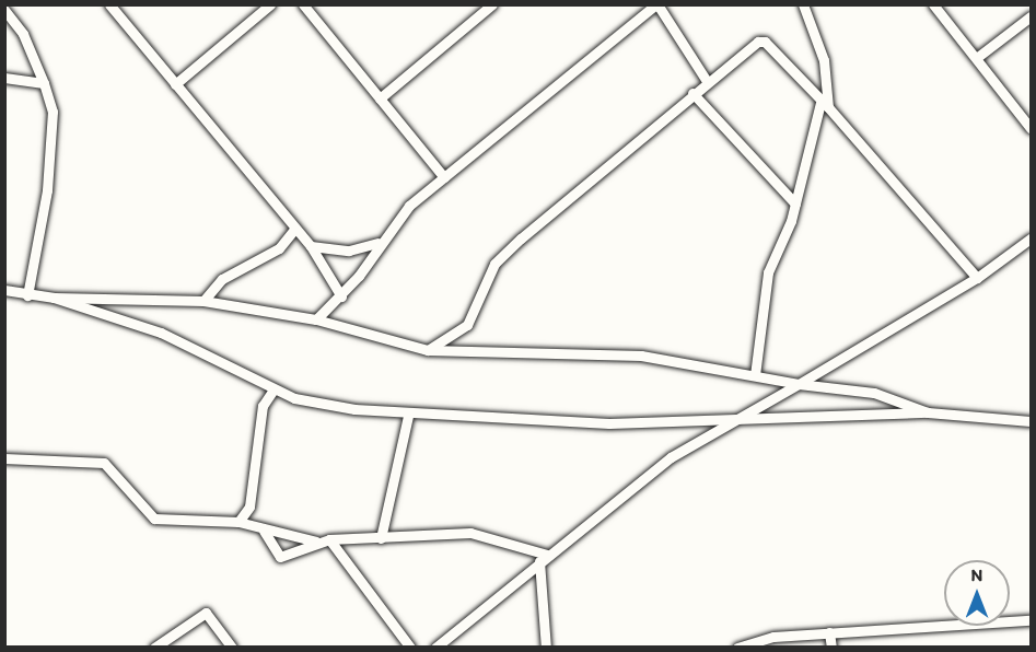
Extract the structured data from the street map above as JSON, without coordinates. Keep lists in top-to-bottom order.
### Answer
{
  "north": "top"
}
